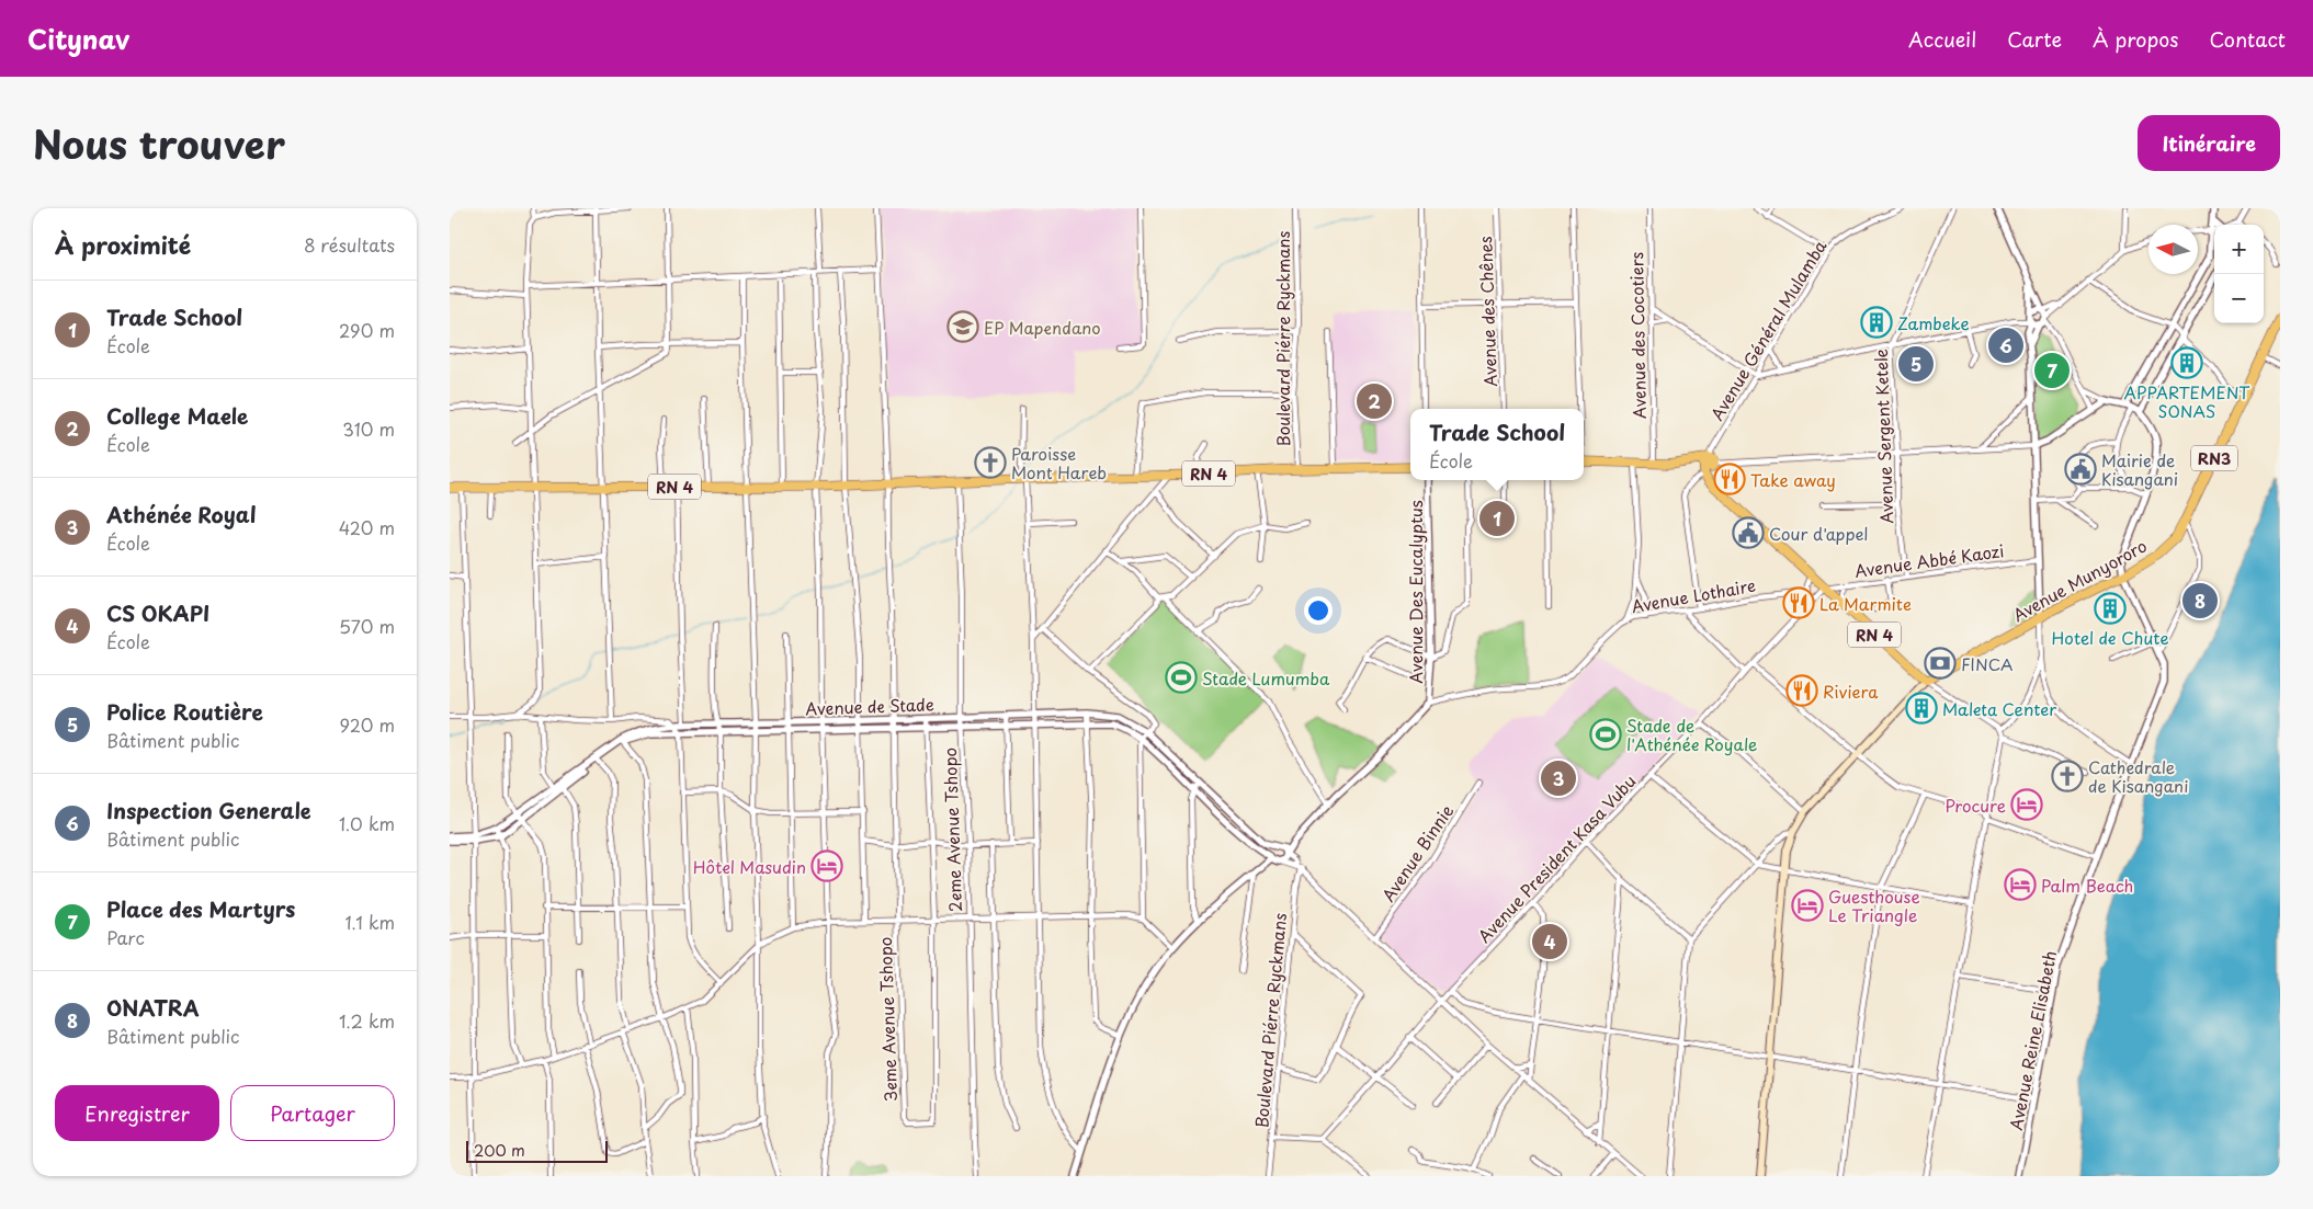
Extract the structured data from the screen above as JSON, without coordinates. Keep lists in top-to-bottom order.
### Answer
{
  "streets": {
    "highway": ["RN3", "RN 4", "Avenue Munyororo"],
    "street": [
      "Avenue des Chênes",
      "Avenue Général Mulamba",
      "Avenue des Cocotiers",
      "Boulevard Piérre Ryckmans",
      "Avenue Sergent Ketele",
      "Avenue Abbé Kaozi",
      "Avenue Des Eucalyptus",
      "Avenue Lothaire",
      "Avenue de Stade",
      "2eme Avenue Tshopo",
      "Avenue Binnie",
      "Avenue President Kasa Vubu",
      "3eme Avenue Tshopo",
      "Avenue Reine Elisabeth"
    ]
  },
  "crossings": [
    ["Avenue Général Mulamba", "RN 4"],
    ["Boulevard Piérre Ryckmans", "RN 4"],
    ["Avenue Sergent Ketele", "Avenue Abbé Kaozi"],
    ["RN 4", "Avenue Abbé Kaozi"],
    ["RN 4", "Avenue Munyororo"],
    ["RN 4", "2eme Avenue Tshopo"],
    ["RN 4", "Avenue President Kasa Vubu"],
    ["RN 4", "3eme Avenue Tshopo"],
    ["Avenue Abbé Kaozi", "Avenue President Kasa Vubu"],
    ["Avenue Munyororo", "Avenue Reine Elisabeth"],
    ["Avenue Des Eucalyptus", "Avenue Lothaire"],
    ["Avenue de Stade", "2eme Avenue Tshopo"],
    ["Avenue de Stade", "3eme Avenue Tshopo"]
  ],
  "places": {
    "building": [
      "Zambeke",
      "APPARTEMENT SONAS",
      "Hotel de Chute",
      "Maleta Center"
    ],
    "school or university": ["EP Mapendano"],
    "church": ["Paroisse Mont Hareb", "Cathedrale de Kisangani"],
    "public building": ["Mairie de Kisangani", "Cour d'appel"],
    "restaurant": ["Take away", "La Marmite", "Riviera"],
    "bank": ["FINCA"],
    "sports": ["Stade Lumumba", "Stade de l'Athénée Royale"],
    "hotel": [
      "Procure",
      "Hôtel Masudin",
      "Palm Beach",
      "Guesthouse Le Triangle"
    ]
  },
  "scale_bar": "200 m",
  "north": "left",
  "page": {
    "header": "Citynav",
    "nav": [
      "Accueil",
      "Carte",
      "À propos",
      "Contact"
    ],
    "title": "Nous trouver",
    "buttons": [
      "Itinéraire",
      ["Enregistrer", "Partager"]
    ],
    "heading": ["À proximité", "8 résultats"],
    "map_buttons": ["+", "−"],
    "list": [
      {
        "mark": "1",
        "name": "Trade School",
        "note": "École",
        "value": "290 m"
      },
      {
        "mark": "2",
        "name": "College Maele",
        "note": "École",
        "value": "310 m"
      },
      {
        "mark": "3",
        "name": "Athénée Royal",
        "note": "École",
        "value": "420 m"
      },
      {
        "mark": "4",
        "name": "CS OKAPI",
        "note": "École",
        "value": "570 m"
      },
      {
        "mark": "5",
        "name": "Police Routière",
        "note": "Bâtiment public",
        "value": "920 m"
      },
      {
        "mark": "6",
        "name": "Inspection Generale",
        "note": "Bâtiment public",
        "value": "1.0 km"
      },
      {
        "mark": "7",
        "name": "Place des Martyrs",
        "note": "Parc",
        "value": "1.1 km"
      },
      {
        "mark": "8",
        "name": "ONATRA",
        "note": "Bâtiment public",
        "value": "1.2 km"
      }
    ],
    "pins": [
      "6",
      "5",
      "7",
      "2",
      "1",
      "8",
      "3",
      "4"
    ],
    "popup": ["Trade School", "École"],
    "scale": "200 m"
  }
}
